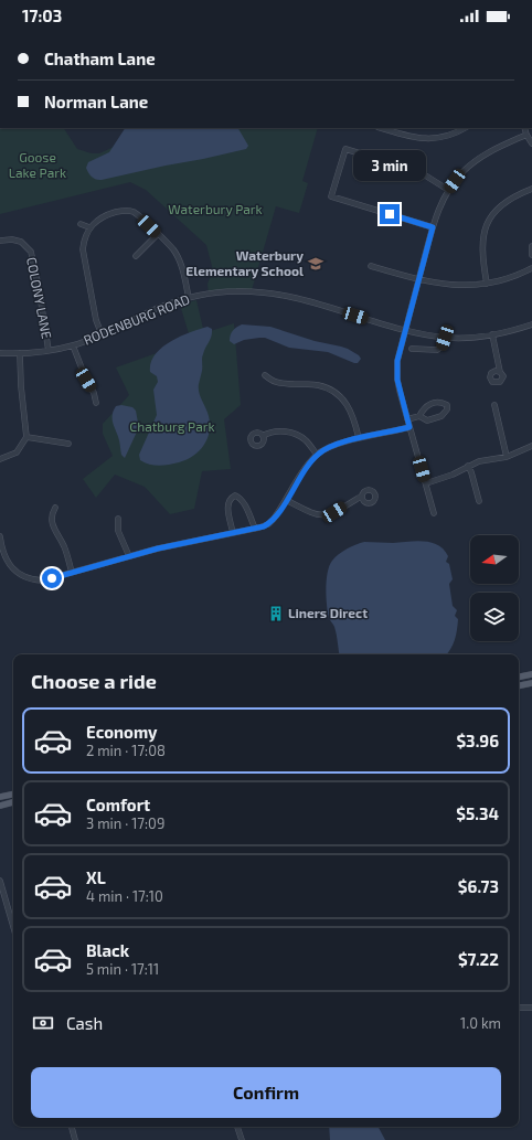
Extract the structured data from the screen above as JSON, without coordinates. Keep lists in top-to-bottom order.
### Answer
{
  "streets": {
    "street": ["COLONY LANE", "RODENBURG ROAD"]
  },
  "crossings": [
    ["COLONY LANE", "RODENBURG ROAD"]
  ],
  "parks": ["Goose Lake Park", "Waterbury Park", "Chatburg Park"],
  "places": {
    "school or university": ["Waterbury Elementary School"],
    "building": ["Liners Direct"]
  },
  "north": "left",
  "page": {
    "status": "17:03",
    "banner": ["Chatham Lane", "Norman Lane"],
    "bubble": "3 min",
    "heading": "Choose a ride",
    "list": [
      {
        "name": "Economy",
        "note": "2 min · 17:08",
        "value": "$3.96"
      },
      {
        "name": "Comfort",
        "note": "3 min · 17:09",
        "value": "$5.34"
      },
      {
        "name": "XL",
        "note": "4 min · 17:10",
        "value": "$6.73"
      },
      {
        "name": "Black",
        "note": "5 min · 17:11",
        "value": "$7.22"
      }
    ],
    "pay": ["Cash", "1.0 km"],
    "buttons": "Confirm"
  }
}
